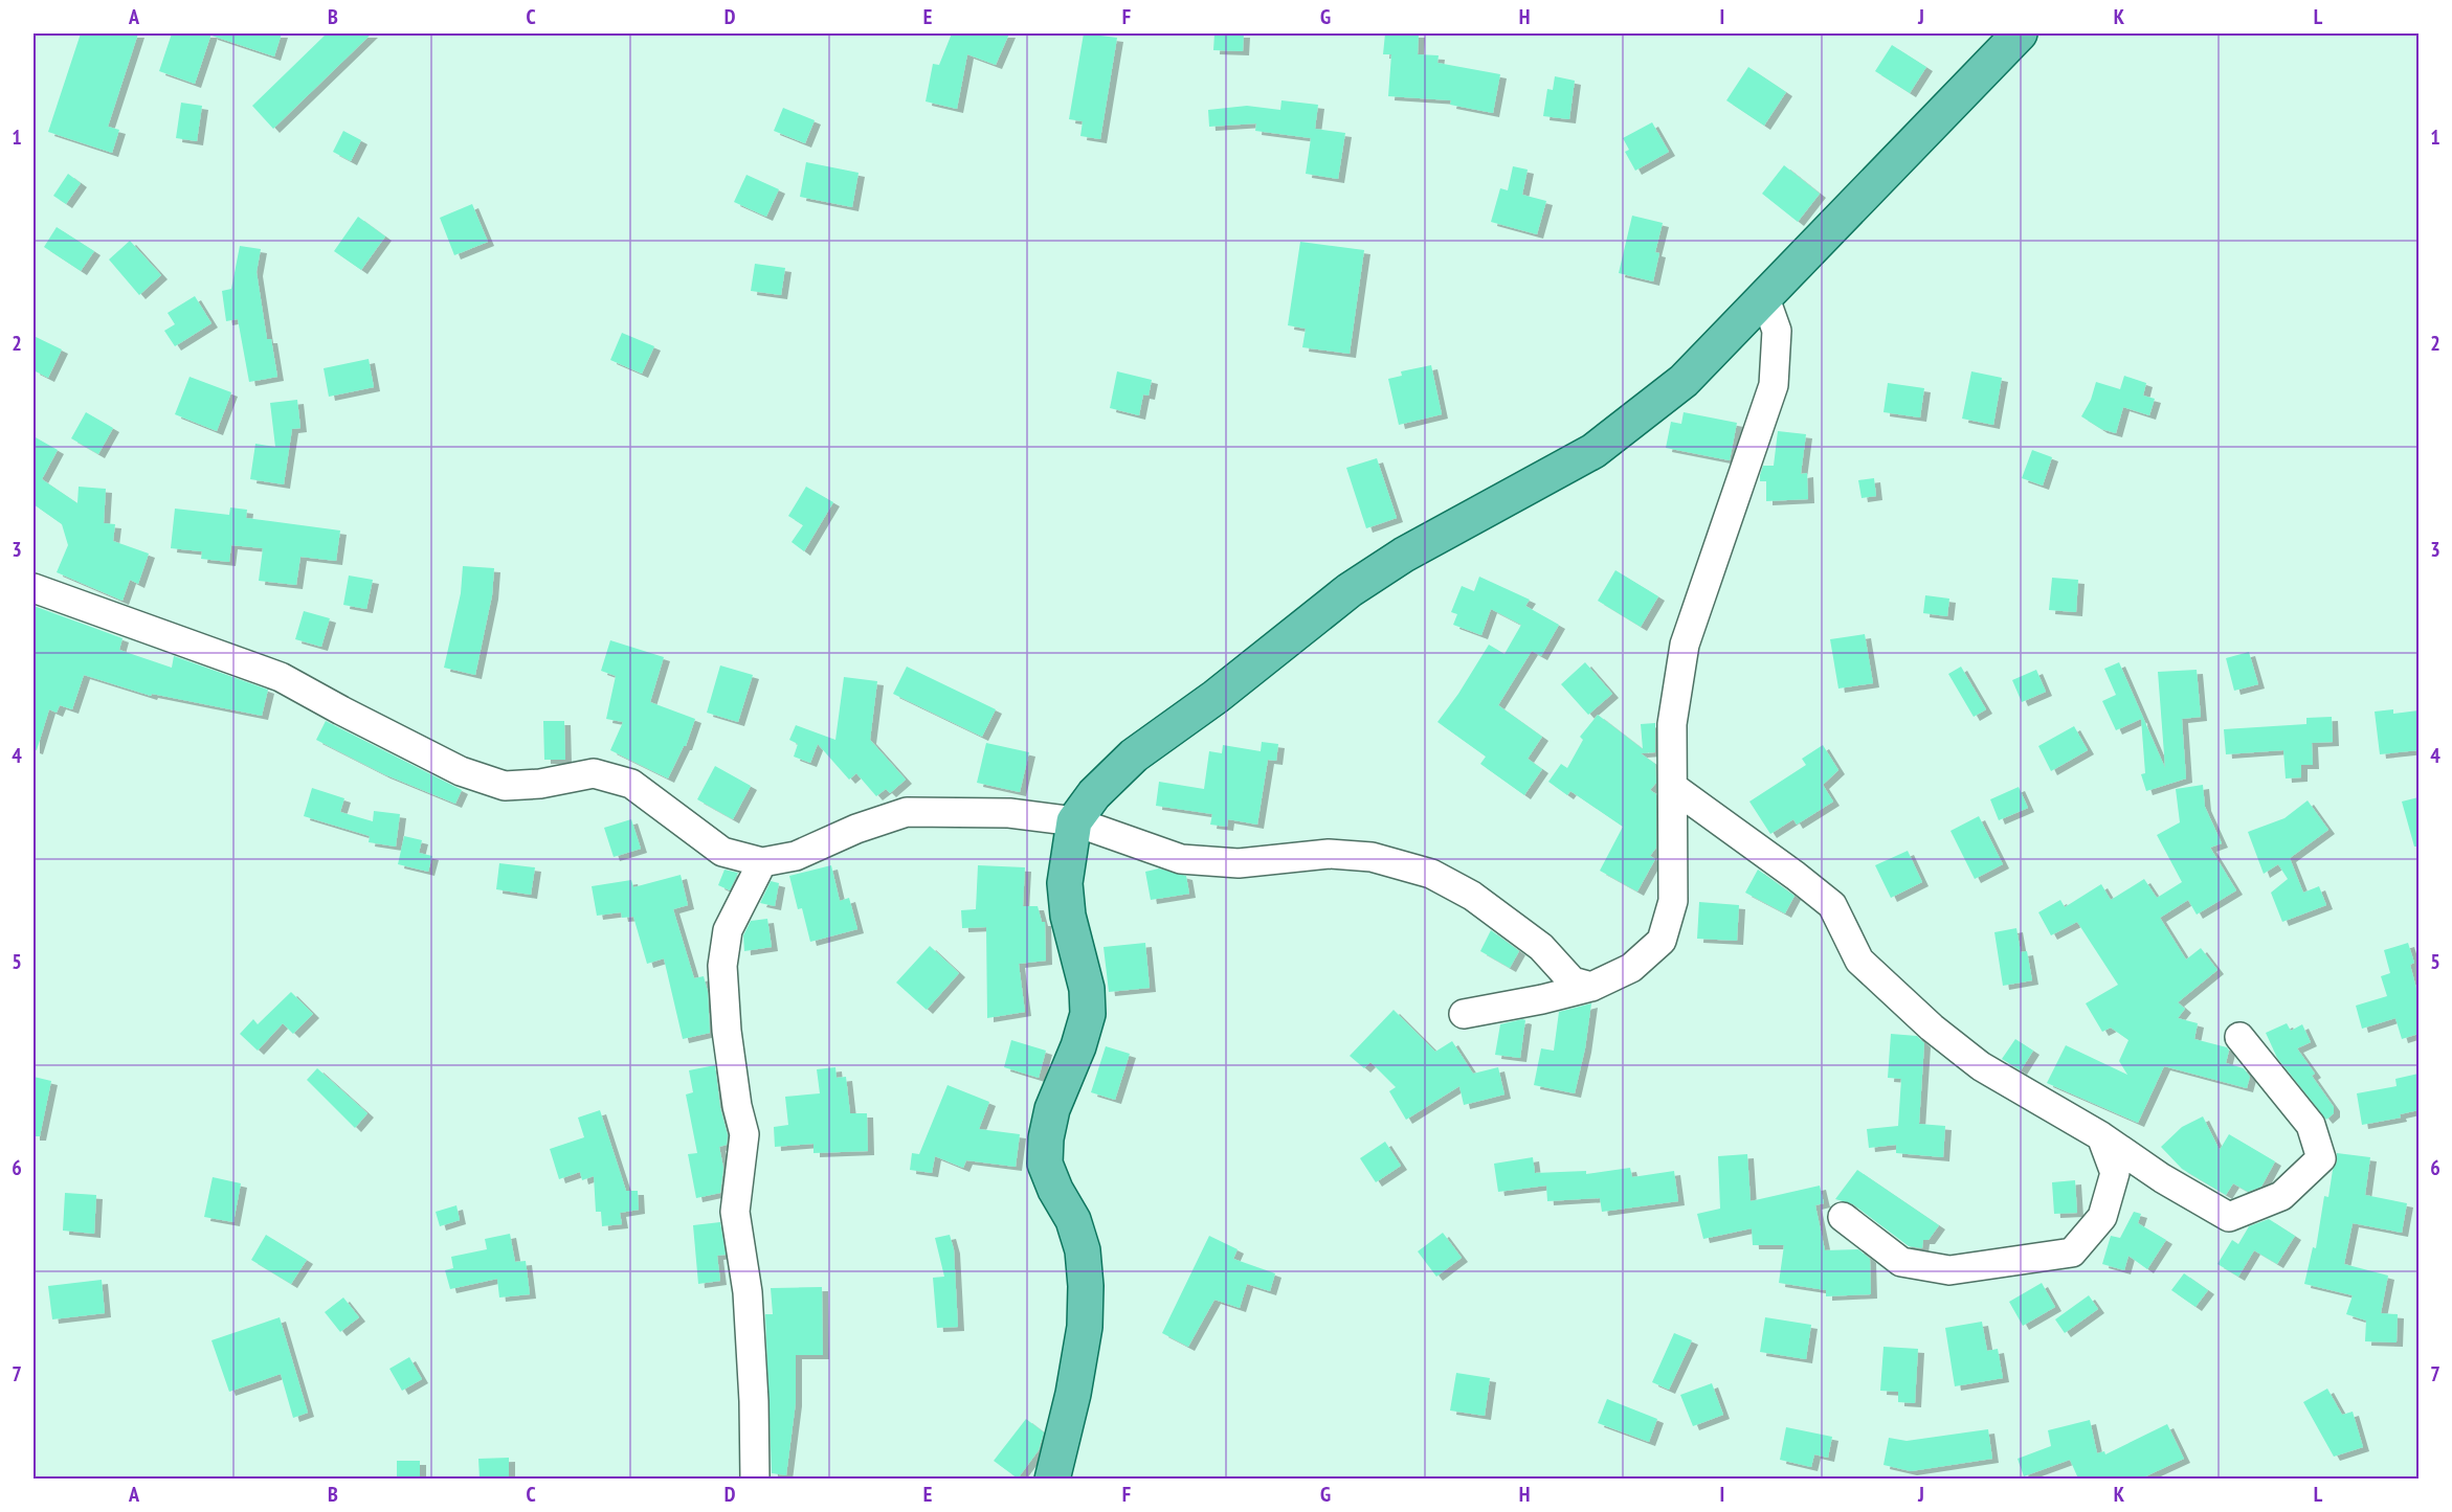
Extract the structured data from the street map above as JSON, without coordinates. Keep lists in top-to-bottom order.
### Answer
{
  "grid": {
    "columns": [
      "A",
      "B",
      "C",
      "D",
      "E",
      "F",
      "G",
      "H",
      "I",
      "J",
      "K",
      "L"
    ],
    "rows": [
      "1",
      "2",
      "3",
      "4",
      "5",
      "6",
      "7"
    ]
  }
}
